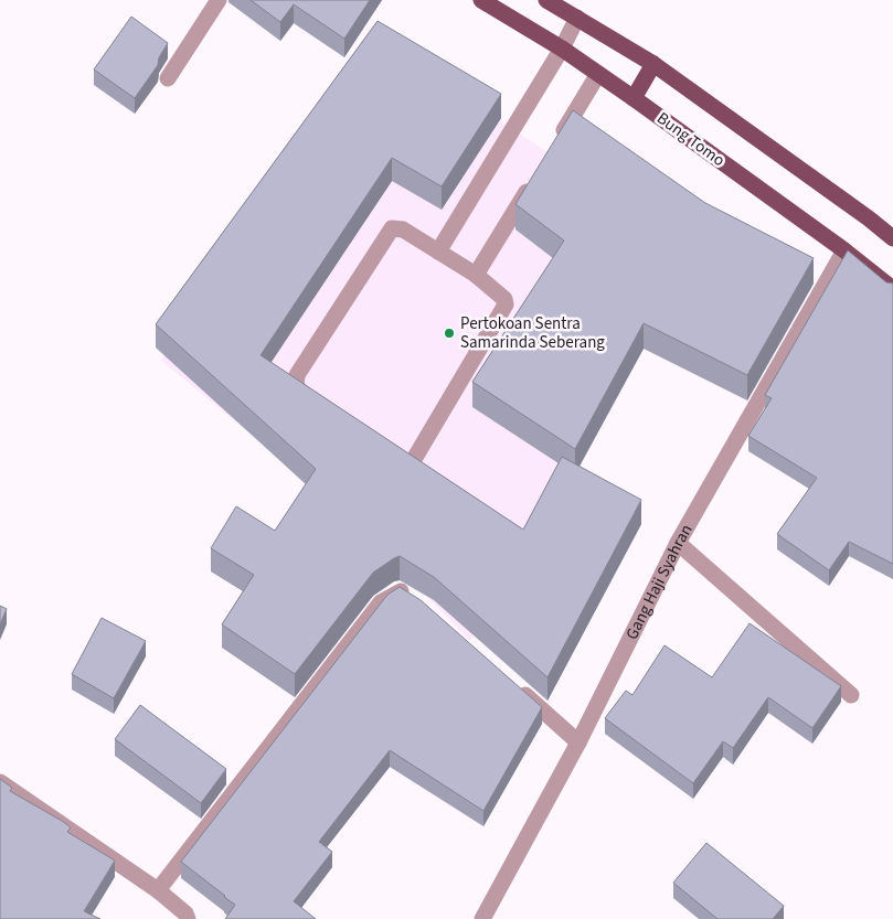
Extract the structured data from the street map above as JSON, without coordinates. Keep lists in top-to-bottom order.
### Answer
{
  "streets": {
    "main road": ["Bung Tomo"],
    "street": ["Gang Haji Syahran"]
  },
  "crossings": [
    ["Bung Tomo", "Gang Haji Syahran"]
  ],
  "places": ["Pertokoan Sentra Samarinda Seberang"]
}
